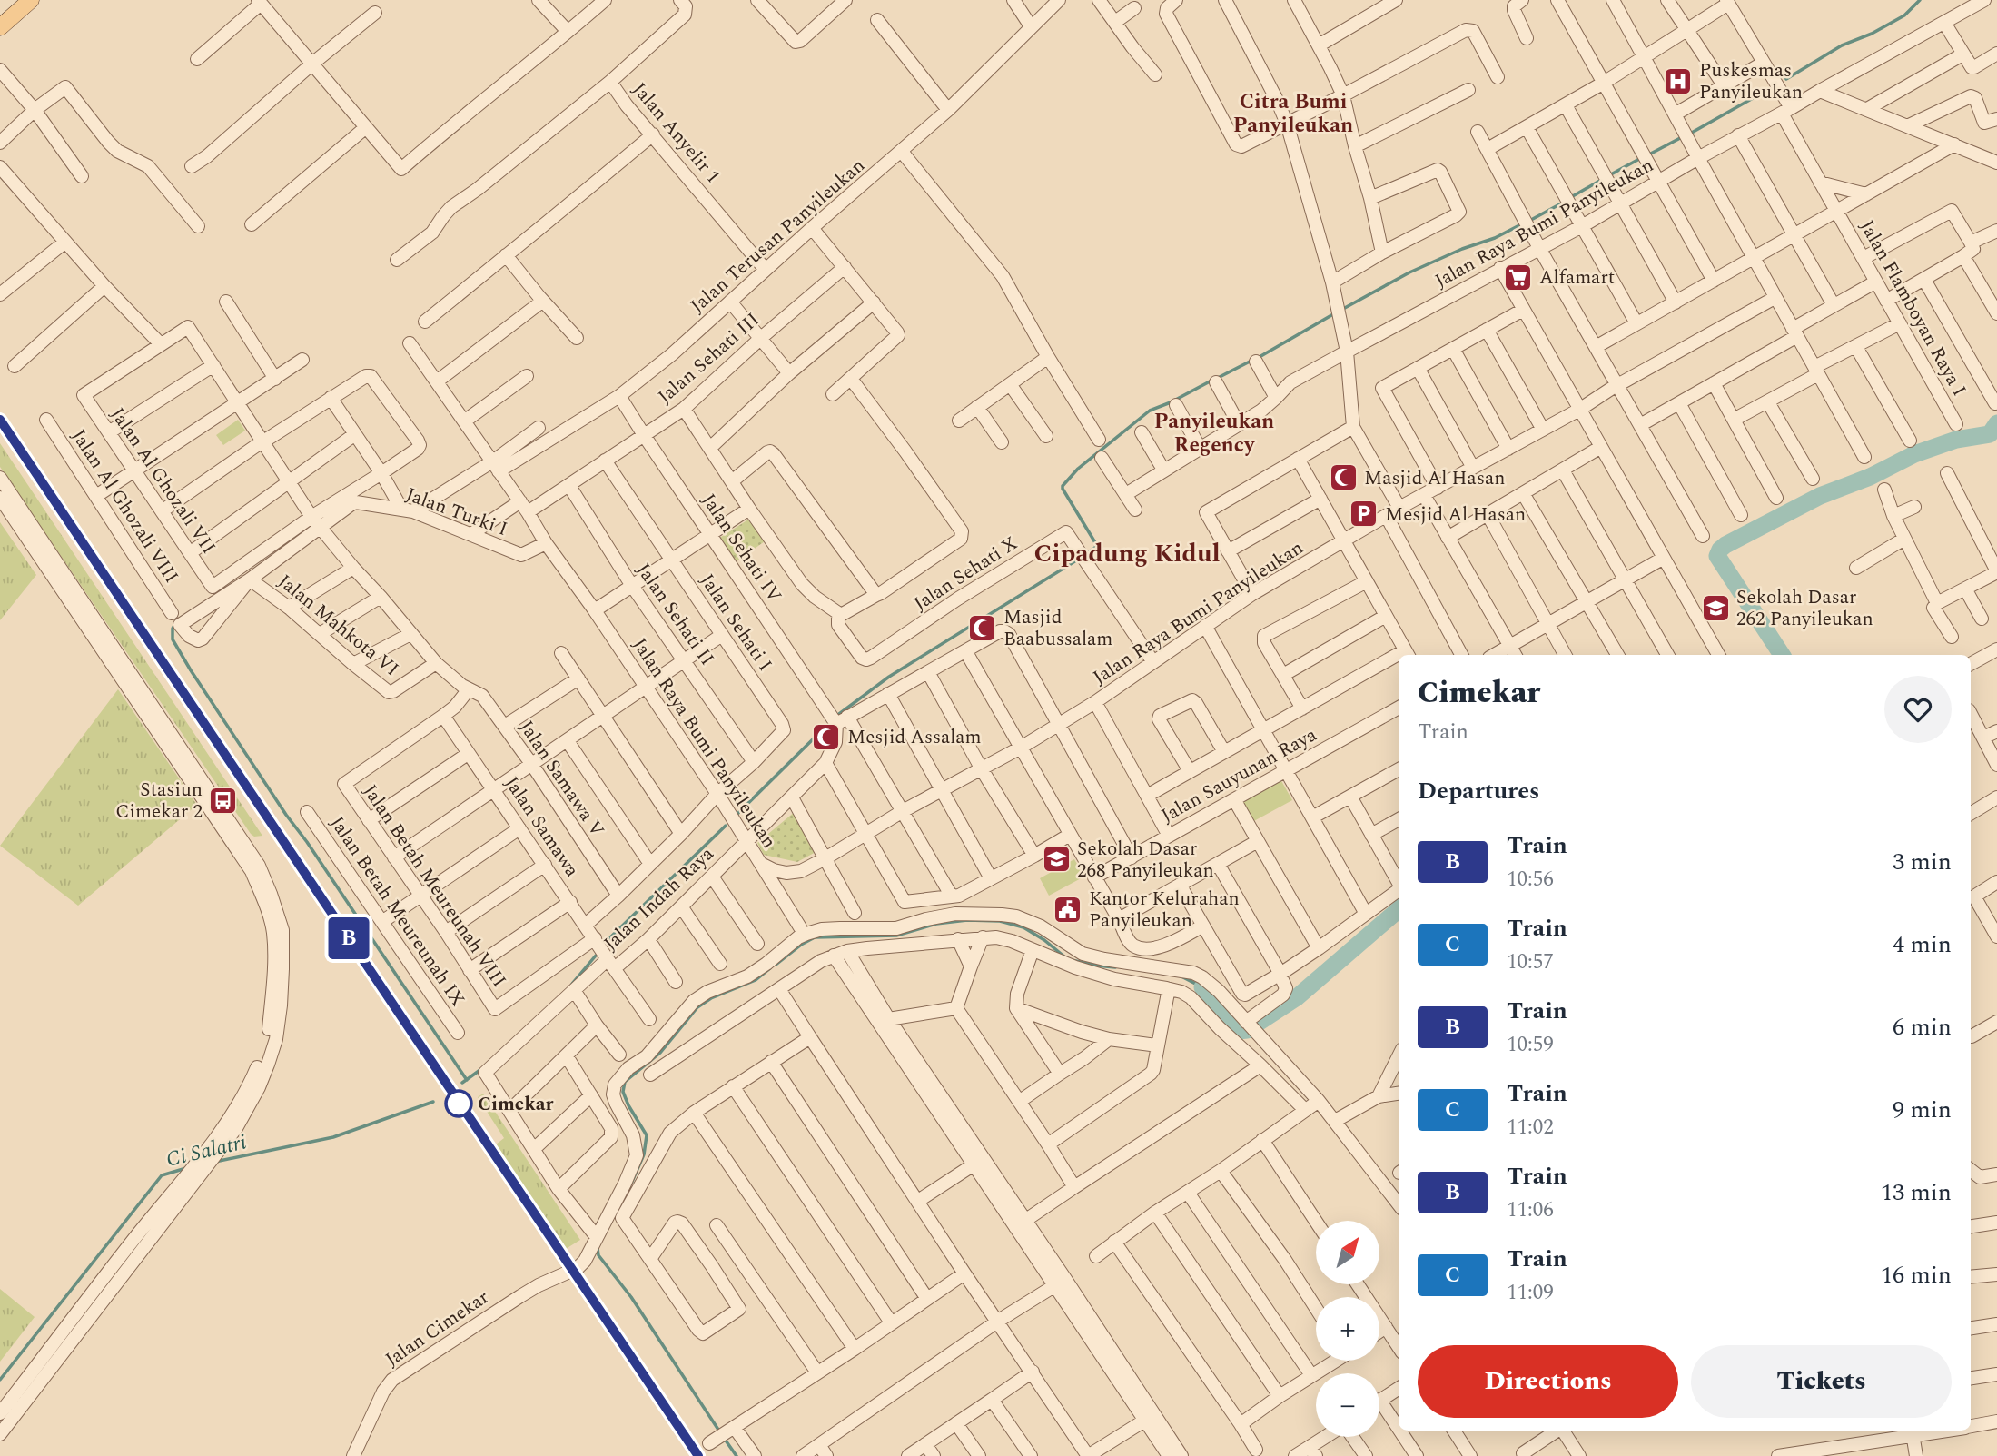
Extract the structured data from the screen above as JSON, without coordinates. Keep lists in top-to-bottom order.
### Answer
{
  "streets": {
    "street": [
      "Jalan Anyelir 1",
      "Jalan Raya Bumi Panyileukan",
      "Jalan Terusan Panyileukan",
      "Jalan Flamboyan Raya I",
      "Jalan Sehati III",
      "Jalan Al Ghozali VII",
      "Jalan Al Ghozali VIII",
      "Jalan Turki I",
      "Jalan Sehati IV",
      "Jalan Sehati X",
      "Jalan Sehati II",
      "Jalan Sehati I",
      "Jalan Mahkota VI",
      "Jalan Sauyunan Raya",
      "Jalan Samawa V",
      "Jalan Samawa",
      "Jalan Betah Meureunah VIII",
      "Jalan Indah Raya",
      "Jalan Betah Meureunah IX",
      "Jalan Cimekar"
    ]
  },
  "crossings": [
    ["Jalan Anyelir 1", "Jalan Terusan Panyileukan"],
    ["Jalan Raya Bumi Panyileukan", "Jalan Terusan Panyileukan"],
    ["Jalan Raya Bumi Panyileukan", "Jalan Flamboyan Raya I"],
    ["Jalan Raya Bumi Panyileukan", "Jalan Sehati III"],
    ["Jalan Raya Bumi Panyileukan", "Jalan Turki I"],
    ["Jalan Raya Bumi Panyileukan", "Jalan Sehati IV"],
    ["Jalan Raya Bumi Panyileukan", "Jalan Sehati X"],
    ["Jalan Raya Bumi Panyileukan", "Jalan Sehati I"],
    ["Jalan Raya Bumi Panyileukan", "Jalan Indah Raya"],
    ["Jalan Terusan Panyileukan", "Jalan Sehati IV"],
    ["Jalan Sehati III", "Jalan Turki I"],
    ["Jalan Sehati III", "Jalan Sehati IV"],
    ["Jalan Sehati III", "Jalan Sehati II"],
    ["Jalan Sehati III", "Jalan Sehati I"],
    ["Jalan Al Ghozali VII", "Jalan Turki I"],
    ["Jalan Sehati II", "Jalan Sehati I"],
    ["Jalan Sehati I", "Jalan Samawa V"],
    ["Jalan Sehati I", "Jalan Samawa"],
    ["Jalan Samawa", "Jalan Betah Meureunah VIII"],
    ["Jalan Samawa", "Jalan Indah Raya"]
  ],
  "districts": ["Citra Bumi Panyileukan", "Panyileukan Regency", "Cipadung Kidul"],
  "water": ["Ci Salatri"],
  "places": {
    "hospital": ["Puskesmas Panyileukan"],
    "supermarket": ["Alfamart"],
    "mosque": ["Masjid Al Hasan", "Masjid Baabussalam", "Mesjid Assalam"],
    "parking": ["Mesjid Al Hasan"],
    "school or university": ["Sekolah Dasar 262 Panyileukan", "Sekolah Dasar 268 Panyileukan"],
    "bus stop": ["Stasiun Cimekar 2"],
    "public building": ["Kantor Kelurahan Panyileukan"],
    "other": ["Cimekar"]
  },
  "north": "top right",
  "page": {
    "on_map": "B",
    "heading": [
      ["Cimekar", "Train"],
      "Departures"
    ],
    "list": [
      {
        "mark": "B",
        "name": "Train",
        "note": "10:56",
        "value": "3 min"
      },
      {
        "mark": "C",
        "name": "Train",
        "note": "10:57",
        "value": "4 min"
      },
      {
        "mark": "B",
        "name": "Train",
        "note": "10:59",
        "value": "6 min"
      },
      {
        "mark": "C",
        "name": "Train",
        "note": "11:02",
        "value": "9 min"
      },
      {
        "mark": "B",
        "name": "Train",
        "note": "11:06",
        "value": "13 min"
      },
      {
        "mark": "C",
        "name": "Train",
        "note": "11:09",
        "value": "16 min"
      }
    ],
    "map_buttons": ["+", "−"],
    "buttons": ["Directions", "Tickets"]
  }
}
